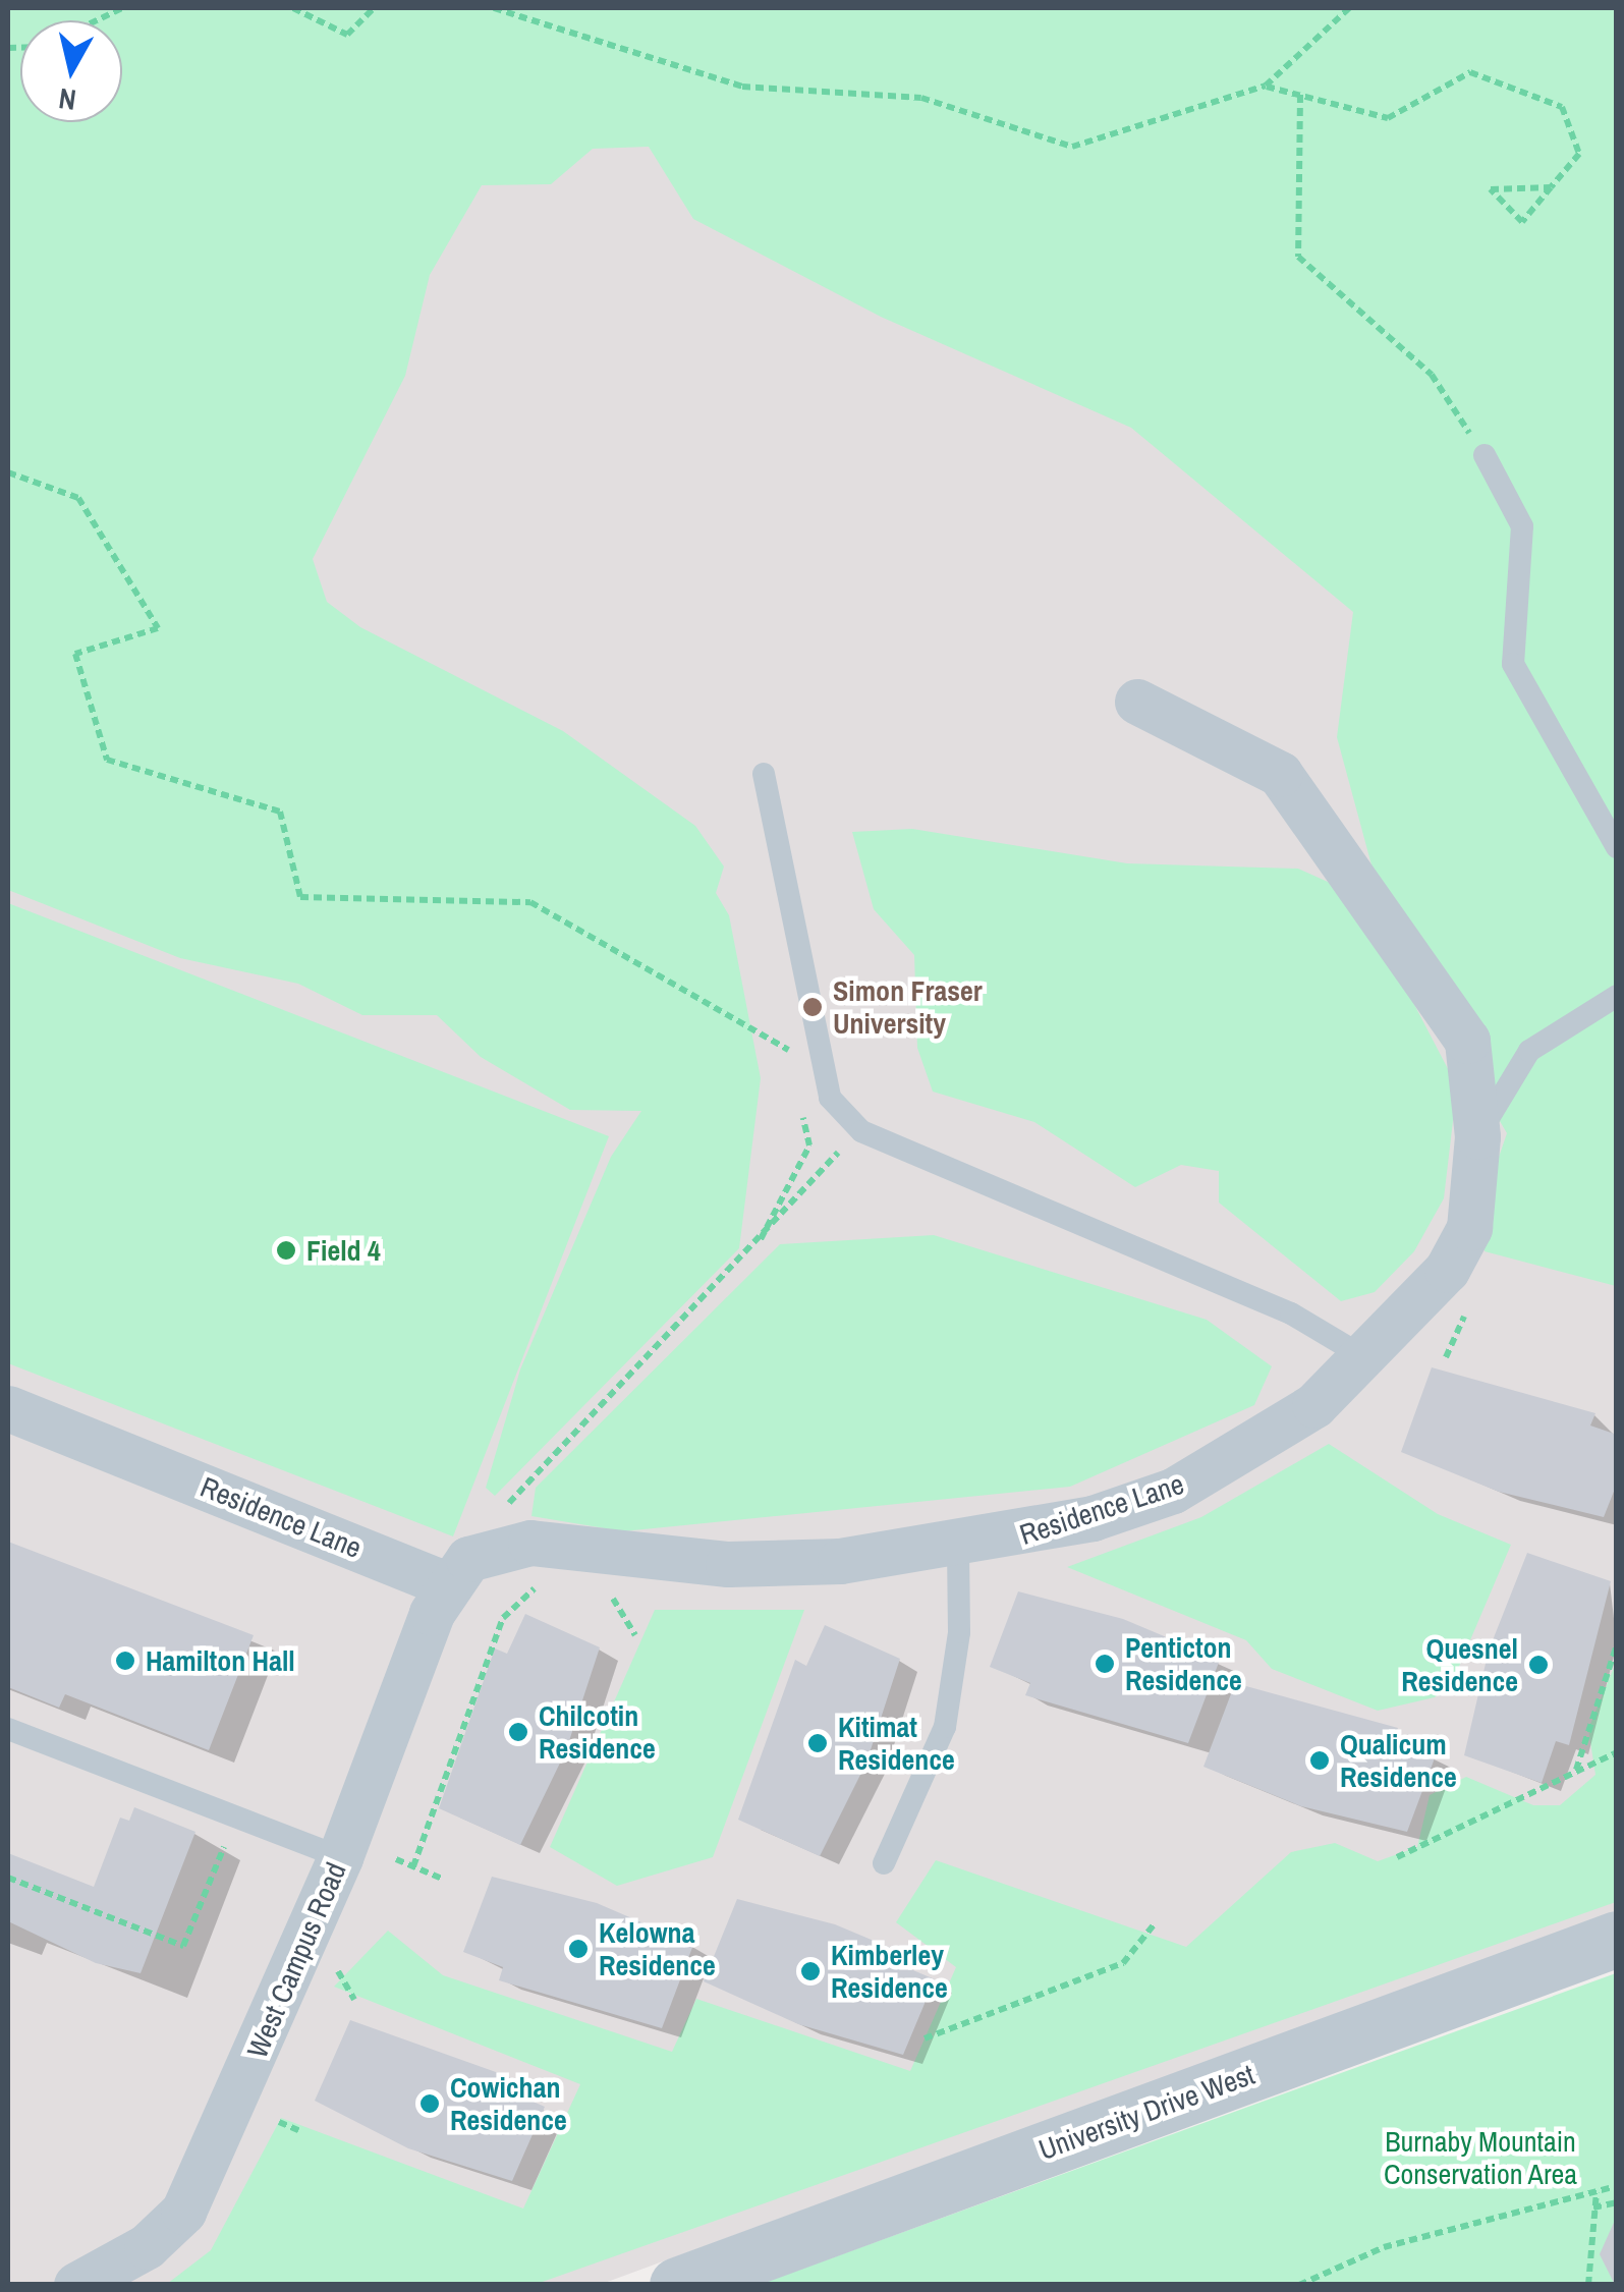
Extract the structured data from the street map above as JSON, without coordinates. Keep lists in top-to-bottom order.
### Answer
{
  "streets": {
    "street": ["Residence Lane", "West Campus Road", "University Drive West"]
  },
  "crossings": [
    ["Residence Lane", "West Campus Road"]
  ],
  "parks": ["Burnaby Mountain Conservation Area"],
  "places": [
    "Simon Fraser University",
    "Field 4",
    "Hamilton Hall",
    "Penticton Residence",
    "Quesnel Residence",
    "Chilcotin Residence",
    "Kitimat Residence",
    "Qualicum Residence",
    "Kelowna Residence",
    "Kimberley Residence",
    "Cowichan Residence"
  ],
  "north": "bottom"
}
